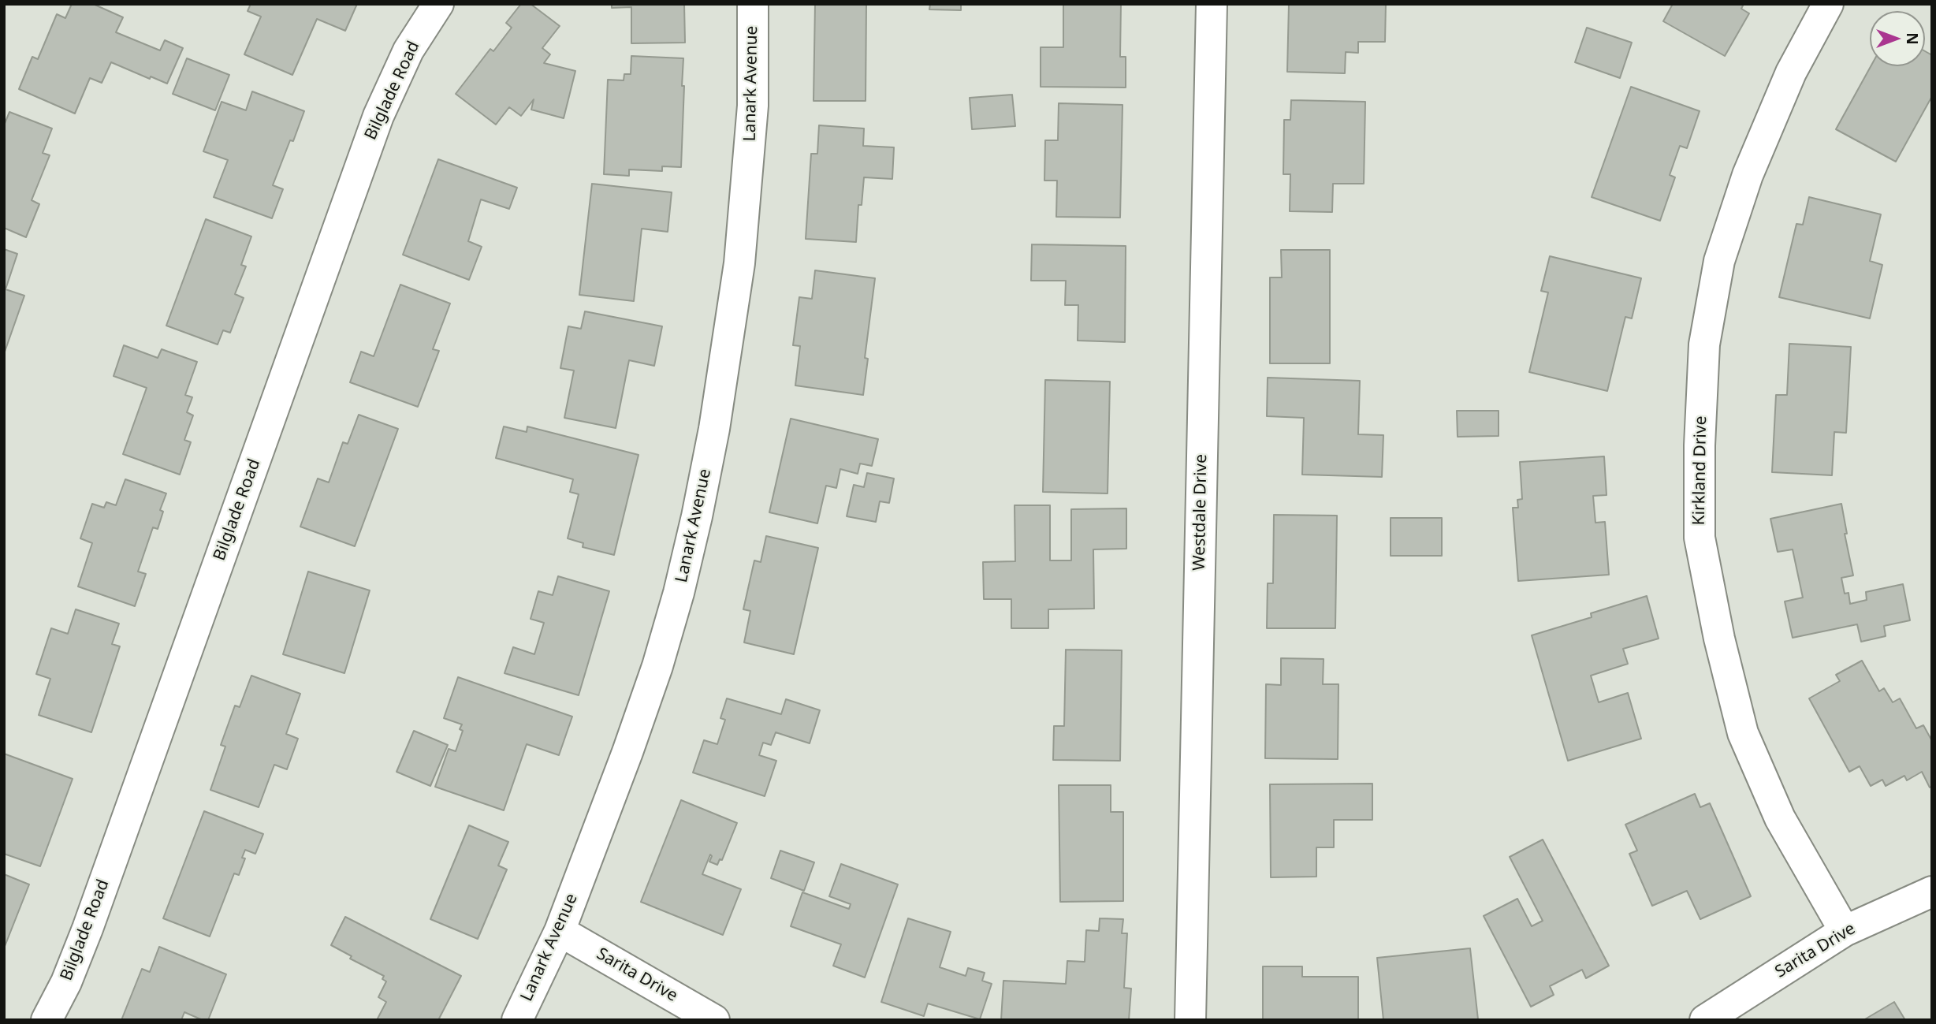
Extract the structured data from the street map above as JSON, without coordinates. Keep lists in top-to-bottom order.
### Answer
{
  "streets": {
    "street": [
      "Lanark Avenue",
      "Bilglade Road",
      "Kirkland Drive",
      "Westdale Drive",
      "Sarita Drive"
    ]
  },
  "crossings": [
    ["Lanark Avenue", "Sarita Drive"],
    ["Kirkland Drive", "Sarita Drive"]
  ],
  "north": "right"
}
